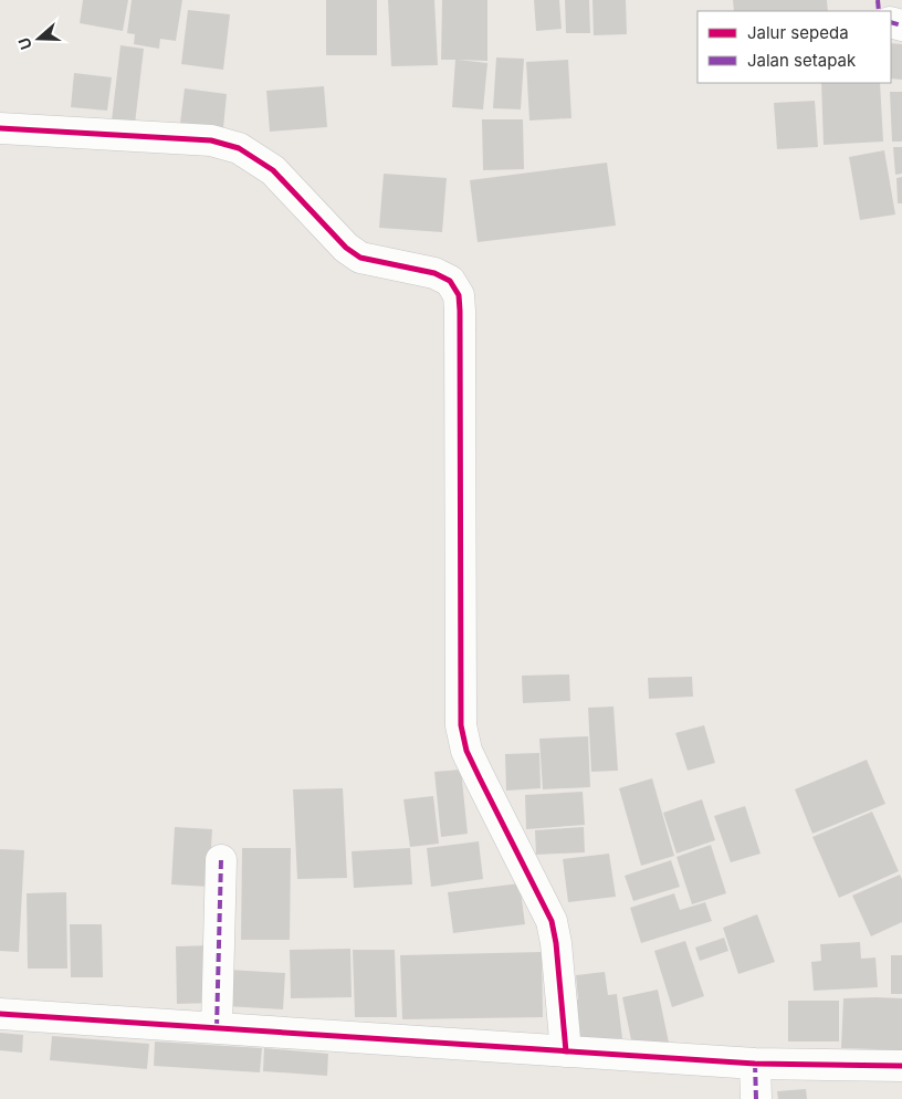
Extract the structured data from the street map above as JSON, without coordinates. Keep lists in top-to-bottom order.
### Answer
{
  "legend": ["Jalur sepeda", "Jalan setapak"],
  "north": "left"
}
